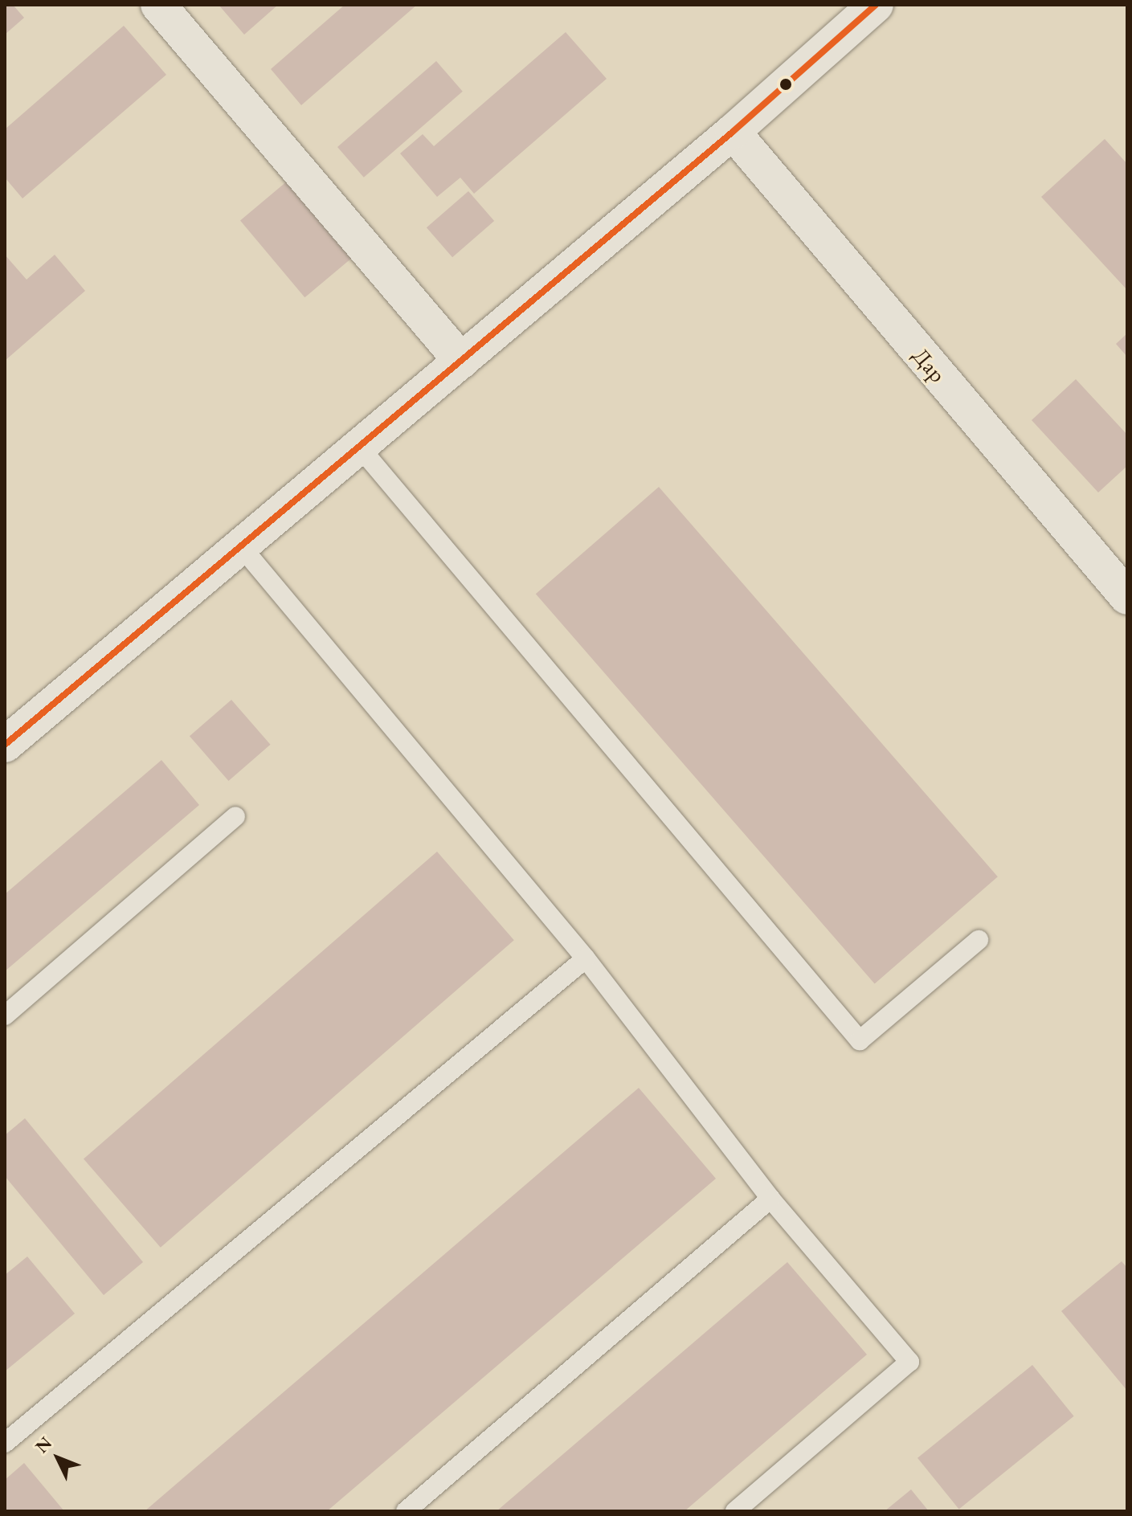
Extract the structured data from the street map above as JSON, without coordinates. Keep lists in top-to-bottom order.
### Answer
{
  "streets": {
    "street": ["Дар"]
  },
  "north": "top left"
}
